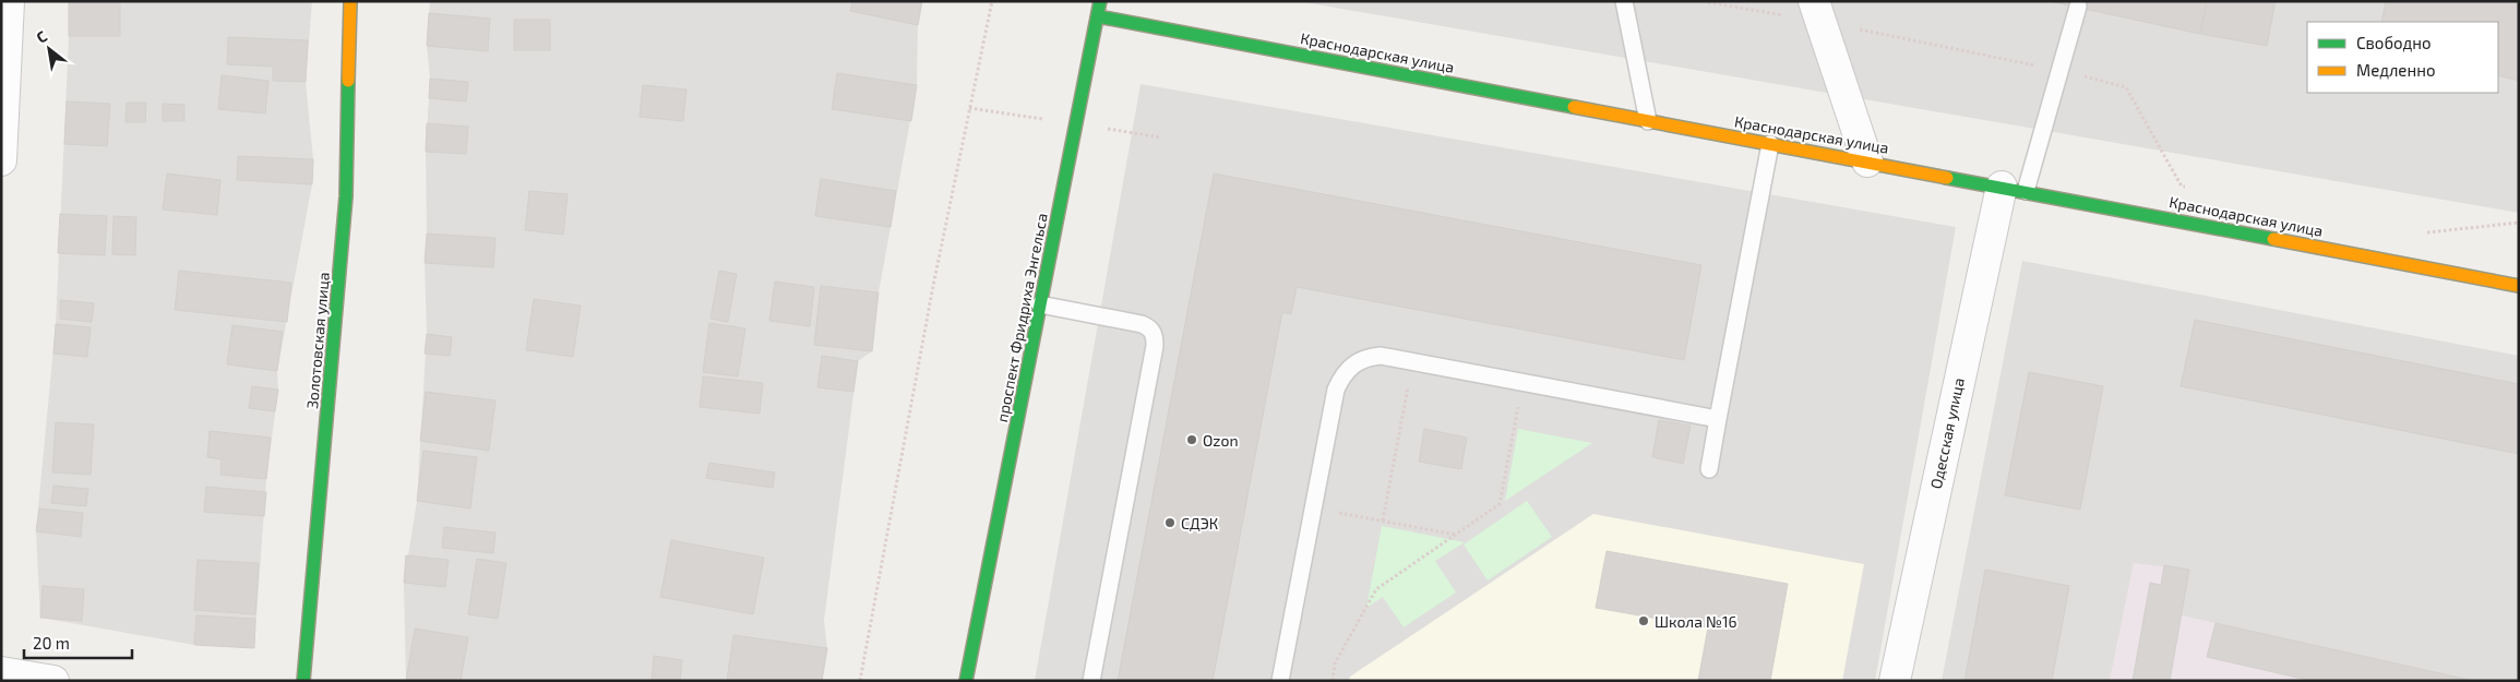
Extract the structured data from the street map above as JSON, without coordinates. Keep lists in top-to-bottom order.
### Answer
{
  "streets": {
    "street": [
      "Краснодарская улица",
      "проспект Фридриха Энгельса",
      "Золотовская улица",
      "Одесская улица"
    ]
  },
  "crossings": [
    ["Краснодарская улица", "проспект Фридриха Энгельса"],
    ["Краснодарская улица", "Одесская улица"]
  ],
  "places": ["Ozon", "СДЭК", "Школа №16"],
  "legend": ["Свободно", "Медленно"],
  "scale_bar": "20 m",
  "north": "top left"
}
